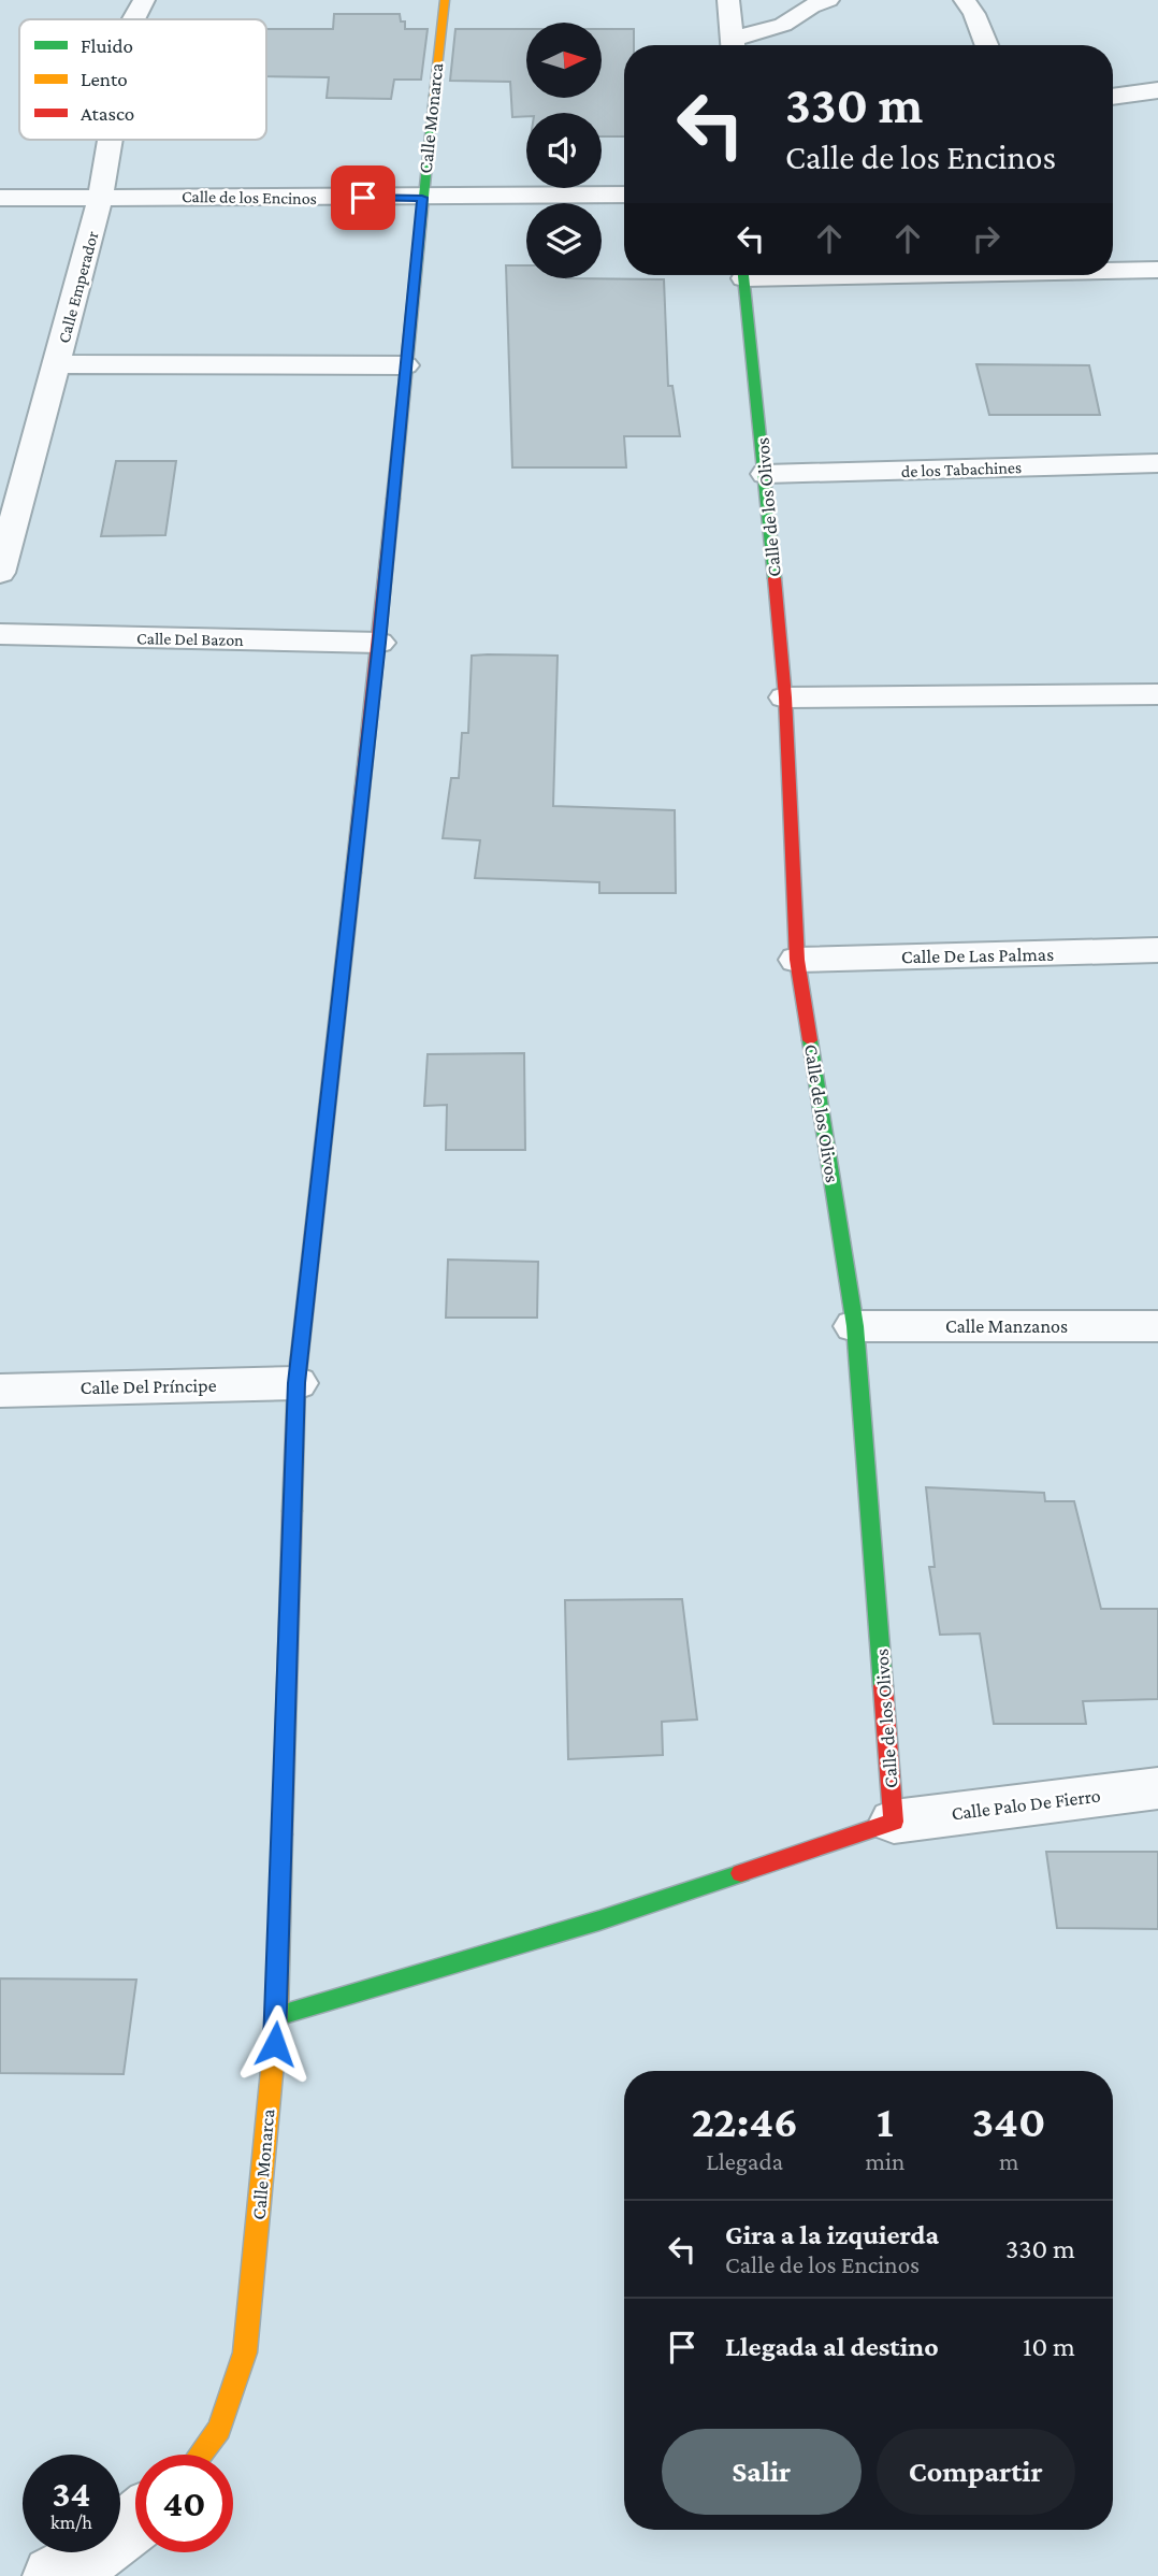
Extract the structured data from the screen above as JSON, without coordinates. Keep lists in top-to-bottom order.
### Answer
{
  "streets": {
    "street": [
      "Calle Monarca",
      "Calle de los Encinos",
      "Calle Emperador",
      "de los Tabachines",
      "Calle de los Olivos",
      "Calle Del Bazon",
      "Calle De Las Palmas",
      "Calle Manzanos",
      "Calle Del Príncipe",
      "Calle Palo De Fierro"
    ]
  },
  "crossings": [
    ["Calle Monarca", "Calle de los Encinos"],
    ["Calle Monarca", "Calle Del Bazon"],
    ["Calle Monarca", "Calle Del Príncipe"],
    ["Calle de los Encinos", "Calle Emperador"],
    ["de los Tabachines", "Calle de los Olivos"],
    ["Calle de los Olivos", "Calle De Las Palmas"],
    ["Calle de los Olivos", "Calle Manzanos"],
    ["Calle de los Olivos", "Calle Palo De Fierro"]
  ],
  "legend": ["Fluido", "Lento", "Atasco"],
  "north": "right",
  "page": {
    "turn": ["330 m", "Calle de los Encinos"],
    "eta": [
      "22:46",
      "Llegada",
      "1",
      "min",
      "340",
      "m"
    ],
    "list": [
      {
        "name": "Gira a la izquierda",
        "note": "Calle de los Encinos",
        "value": "330 m"
      },
      {
        "name": "Llegada al destino",
        "value": "10 m"
      }
    ],
    "buttons": ["Salir", "Compartir"],
    "speed": "34 km/h",
    "limit": "40"
  }
}
